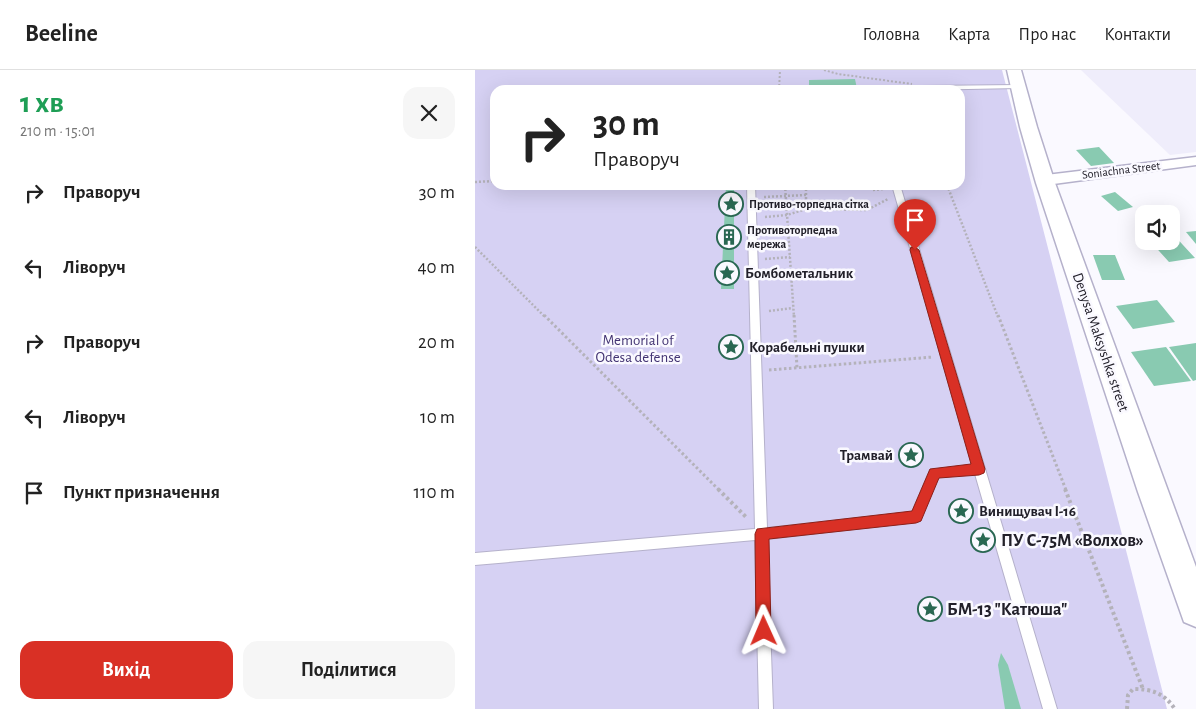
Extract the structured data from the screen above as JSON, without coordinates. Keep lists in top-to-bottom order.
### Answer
{
  "streets": {
    "street": ["Soniachna Street", "Denysa Maksyshka street"]
  },
  "crossings": [
    ["Soniachna Street", "Denysa Maksyshka street"]
  ],
  "parks": ["Memorial of Odesa defense"],
  "places": {
    "place": [
      "Противо-торпедна сітка",
      "Бомбометальник",
      "Корабельні пушки",
      "Трамвай",
      "Винищувач І-16",
      "ПУ С-75М «Волхов»",
      "БМ-13 \"Катюша\""
    ],
    "building": ["Противоторпедна мережа"]
  },
  "page": {
    "header": "Beeline",
    "nav": [
      "Головна",
      "Карта",
      "Про нас",
      "Контакти"
    ],
    "heading": ["1 хв", "210 m · 15:01"],
    "turn": ["30 m", "Праворуч"],
    "list": [
      {
        "name": "Праворуч",
        "value": "30 m"
      },
      {
        "name": "Ліворуч",
        "value": "40 m"
      },
      {
        "name": "Праворуч",
        "value": "20 m"
      },
      {
        "name": "Ліворуч",
        "value": "10 m"
      },
      {
        "name": "Пункт призначення",
        "value": "110 m"
      }
    ],
    "buttons": ["Вихід", "Поділитися"]
  }
}
